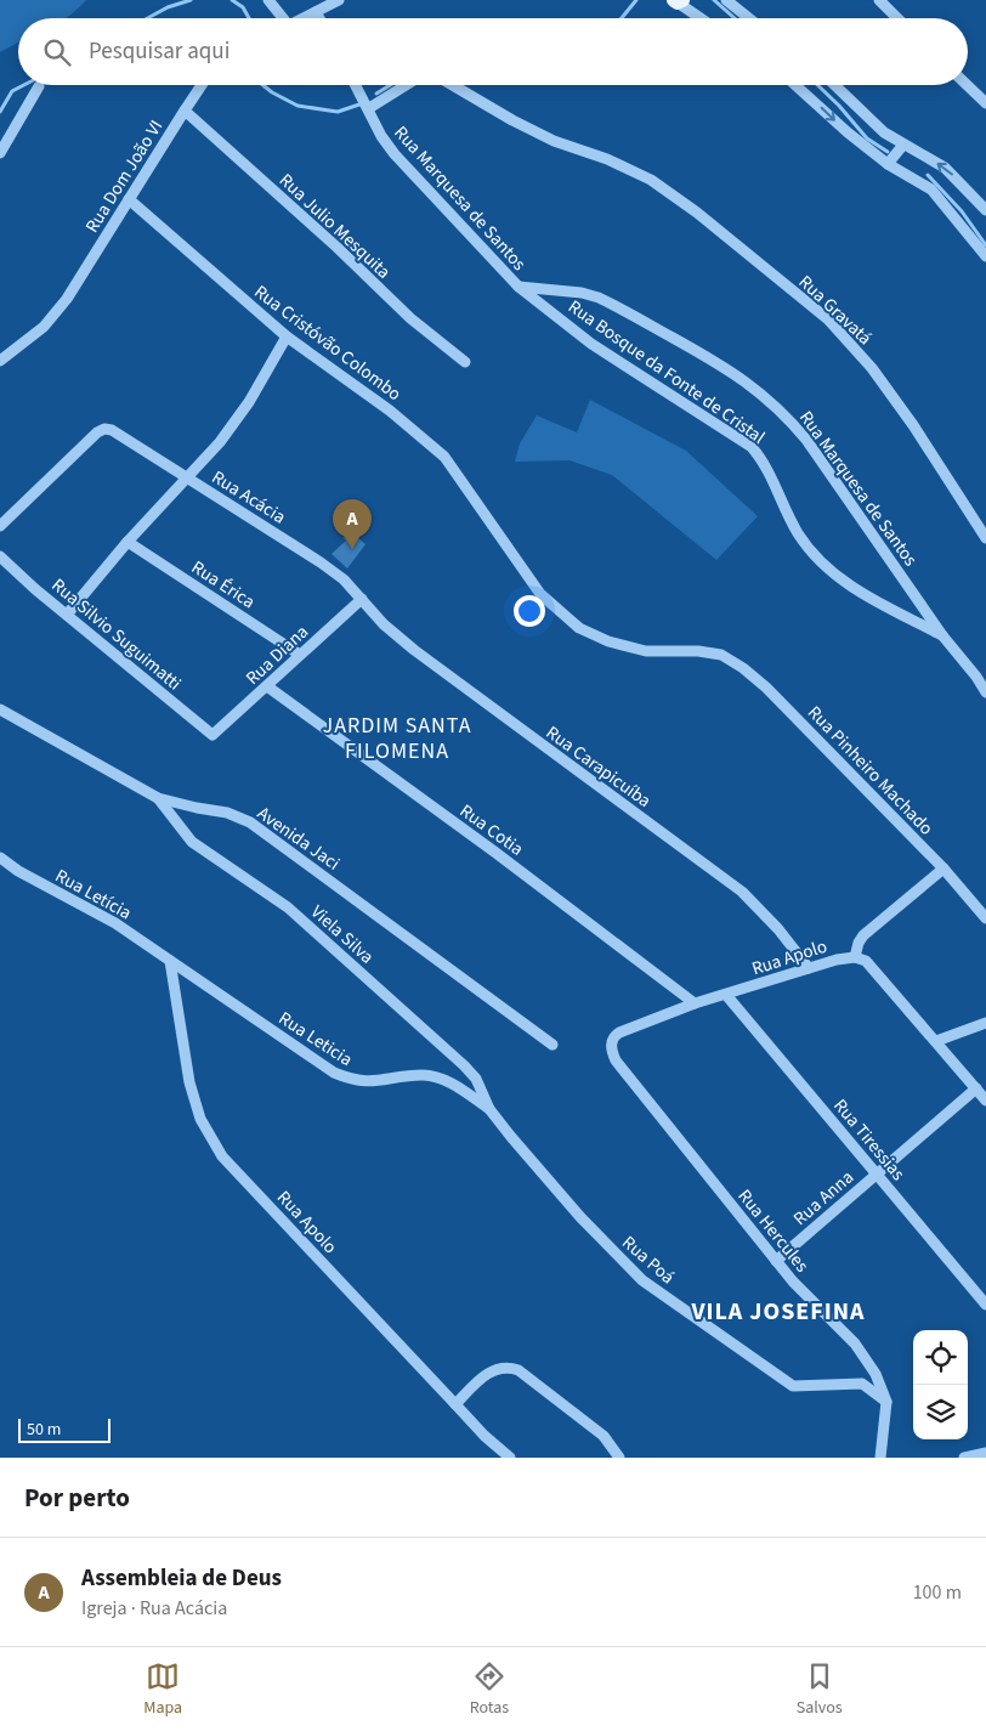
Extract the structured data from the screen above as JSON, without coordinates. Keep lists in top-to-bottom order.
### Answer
{
  "streets": {
    "street": [
      "Rua Dom João VI",
      "Rua Marquesa de Santos",
      "Rua Julio Mesquita",
      "Rua Gravatá",
      "Rua Cristóvão Colombo",
      "Rua Bosque da Fonte de Cristal",
      "Rua Acácia",
      "Rua Érica",
      "Rua Silvio Suguimatti",
      "Rua Diana",
      "Rua Carapicuíba",
      "Rua Pinheiro Machado",
      "Rua Cotia",
      "Avenida Jaci",
      "Rua Letícia",
      "Viela Silva",
      "Rua Apolo",
      "Rua Leticia",
      "Rua Tiressias",
      "Rua Anna",
      "Rua Hercules",
      "Rua Poá"
    ]
  },
  "crossings": [
    ["Rua Dom João VI", "Rua Julio Mesquita"],
    ["Rua Dom João VI", "Rua Cristóvão Colombo"],
    ["Rua Marquesa de Santos", "Rua Bosque da Fonte de Cristal"],
    ["Rua Cristóvão Colombo", "Rua Pinheiro Machado"],
    ["Rua Acácia", "Rua Diana"],
    ["Rua Acácia", "Rua Carapicuíba"],
    ["Rua Érica", "Rua Diana"],
    ["Rua Silvio Suguimatti", "Rua Diana"],
    ["Rua Diana", "Rua Carapicuíba"],
    ["Rua Diana", "Rua Cotia"],
    ["Rua Carapicuíba", "Rua Apolo"],
    ["Rua Cotia", "Rua Apolo"],
    ["Avenida Jaci", "Viela Silva"],
    ["Rua Letícia", "Rua Apolo"],
    ["Rua Letícia", "Rua Leticia"],
    ["Viela Silva", "Rua Leticia"],
    ["Viela Silva", "Rua Poá"],
    ["Rua Apolo", "Rua Leticia"],
    ["Rua Apolo", "Rua Tiressias"],
    ["Rua Apolo", "Rua Anna"],
    ["Rua Apolo", "Rua Hercules"],
    ["Rua Leticia", "Rua Poá"],
    ["Rua Tiressias", "Rua Anna"],
    ["Rua Anna", "Rua Hercules"],
    ["Rua Hercules", "Rua Poá"]
  ],
  "districts": ["JARDIM SANTA FILOMENA", "VILA JOSEFINA"],
  "scale_bar": "50 m",
  "page": {
    "search": "Pesquisar aqui",
    "pins": "A",
    "scale": "50 m",
    "heading": "Por perto",
    "list": [
      {
        "mark": "A",
        "name": "Assembleia de Deus",
        "note": "Igreja · Rua Acácia",
        "value": "100 m"
      }
    ],
    "nav": ["Mapa", "Rotas", "Salvos"]
  }
}
